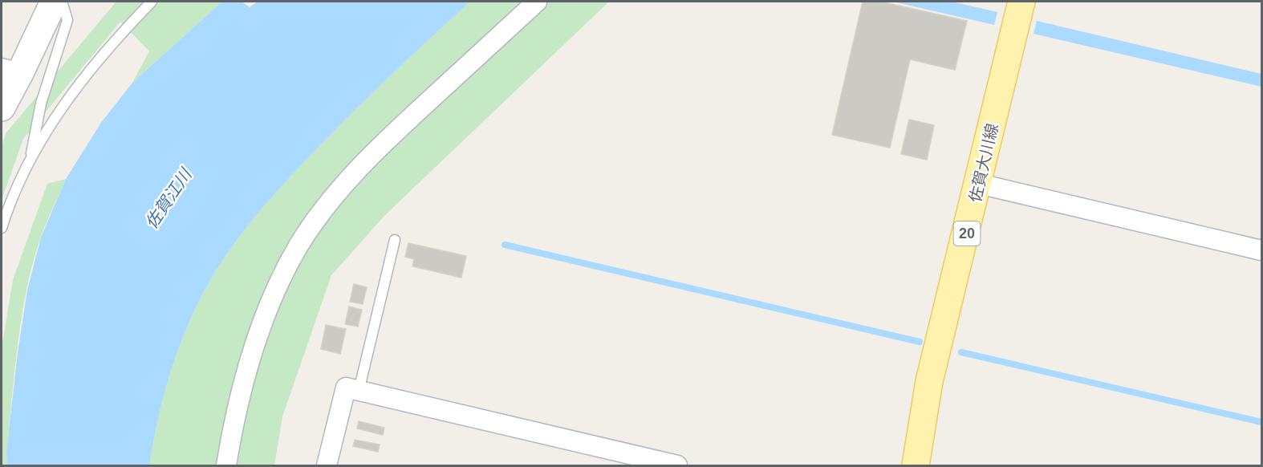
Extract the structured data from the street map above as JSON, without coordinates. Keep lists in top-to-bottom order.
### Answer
{
  "streets": {
    "main road": ["佐賀大川線", "20"]
  },
  "water": ["佐賀江川"]
}
